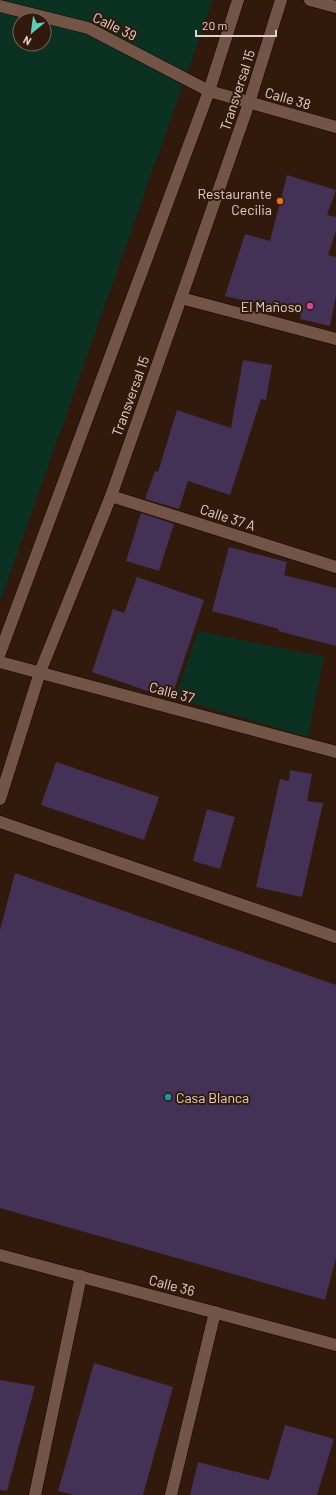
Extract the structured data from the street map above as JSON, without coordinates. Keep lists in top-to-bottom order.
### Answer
{
  "streets": {
    "street": [
      "Calle 39",
      "Transversal 15",
      "Calle 38",
      "Calle 37 A",
      "Calle 37",
      "Calle 36"
    ]
  },
  "crossings": [
    ["Calle 39", "Transversal 15"],
    ["Calle 39", "Calle 38"],
    ["Transversal 15", "Calle 38"],
    ["Transversal 15", "Calle 37 A"],
    ["Transversal 15", "Calle 37"]
  ],
  "places": ["Restaurante Cecilia", "El Mañoso", "Casa Blanca"],
  "scale_bar": "20 m",
  "north": "bottom left"
}
